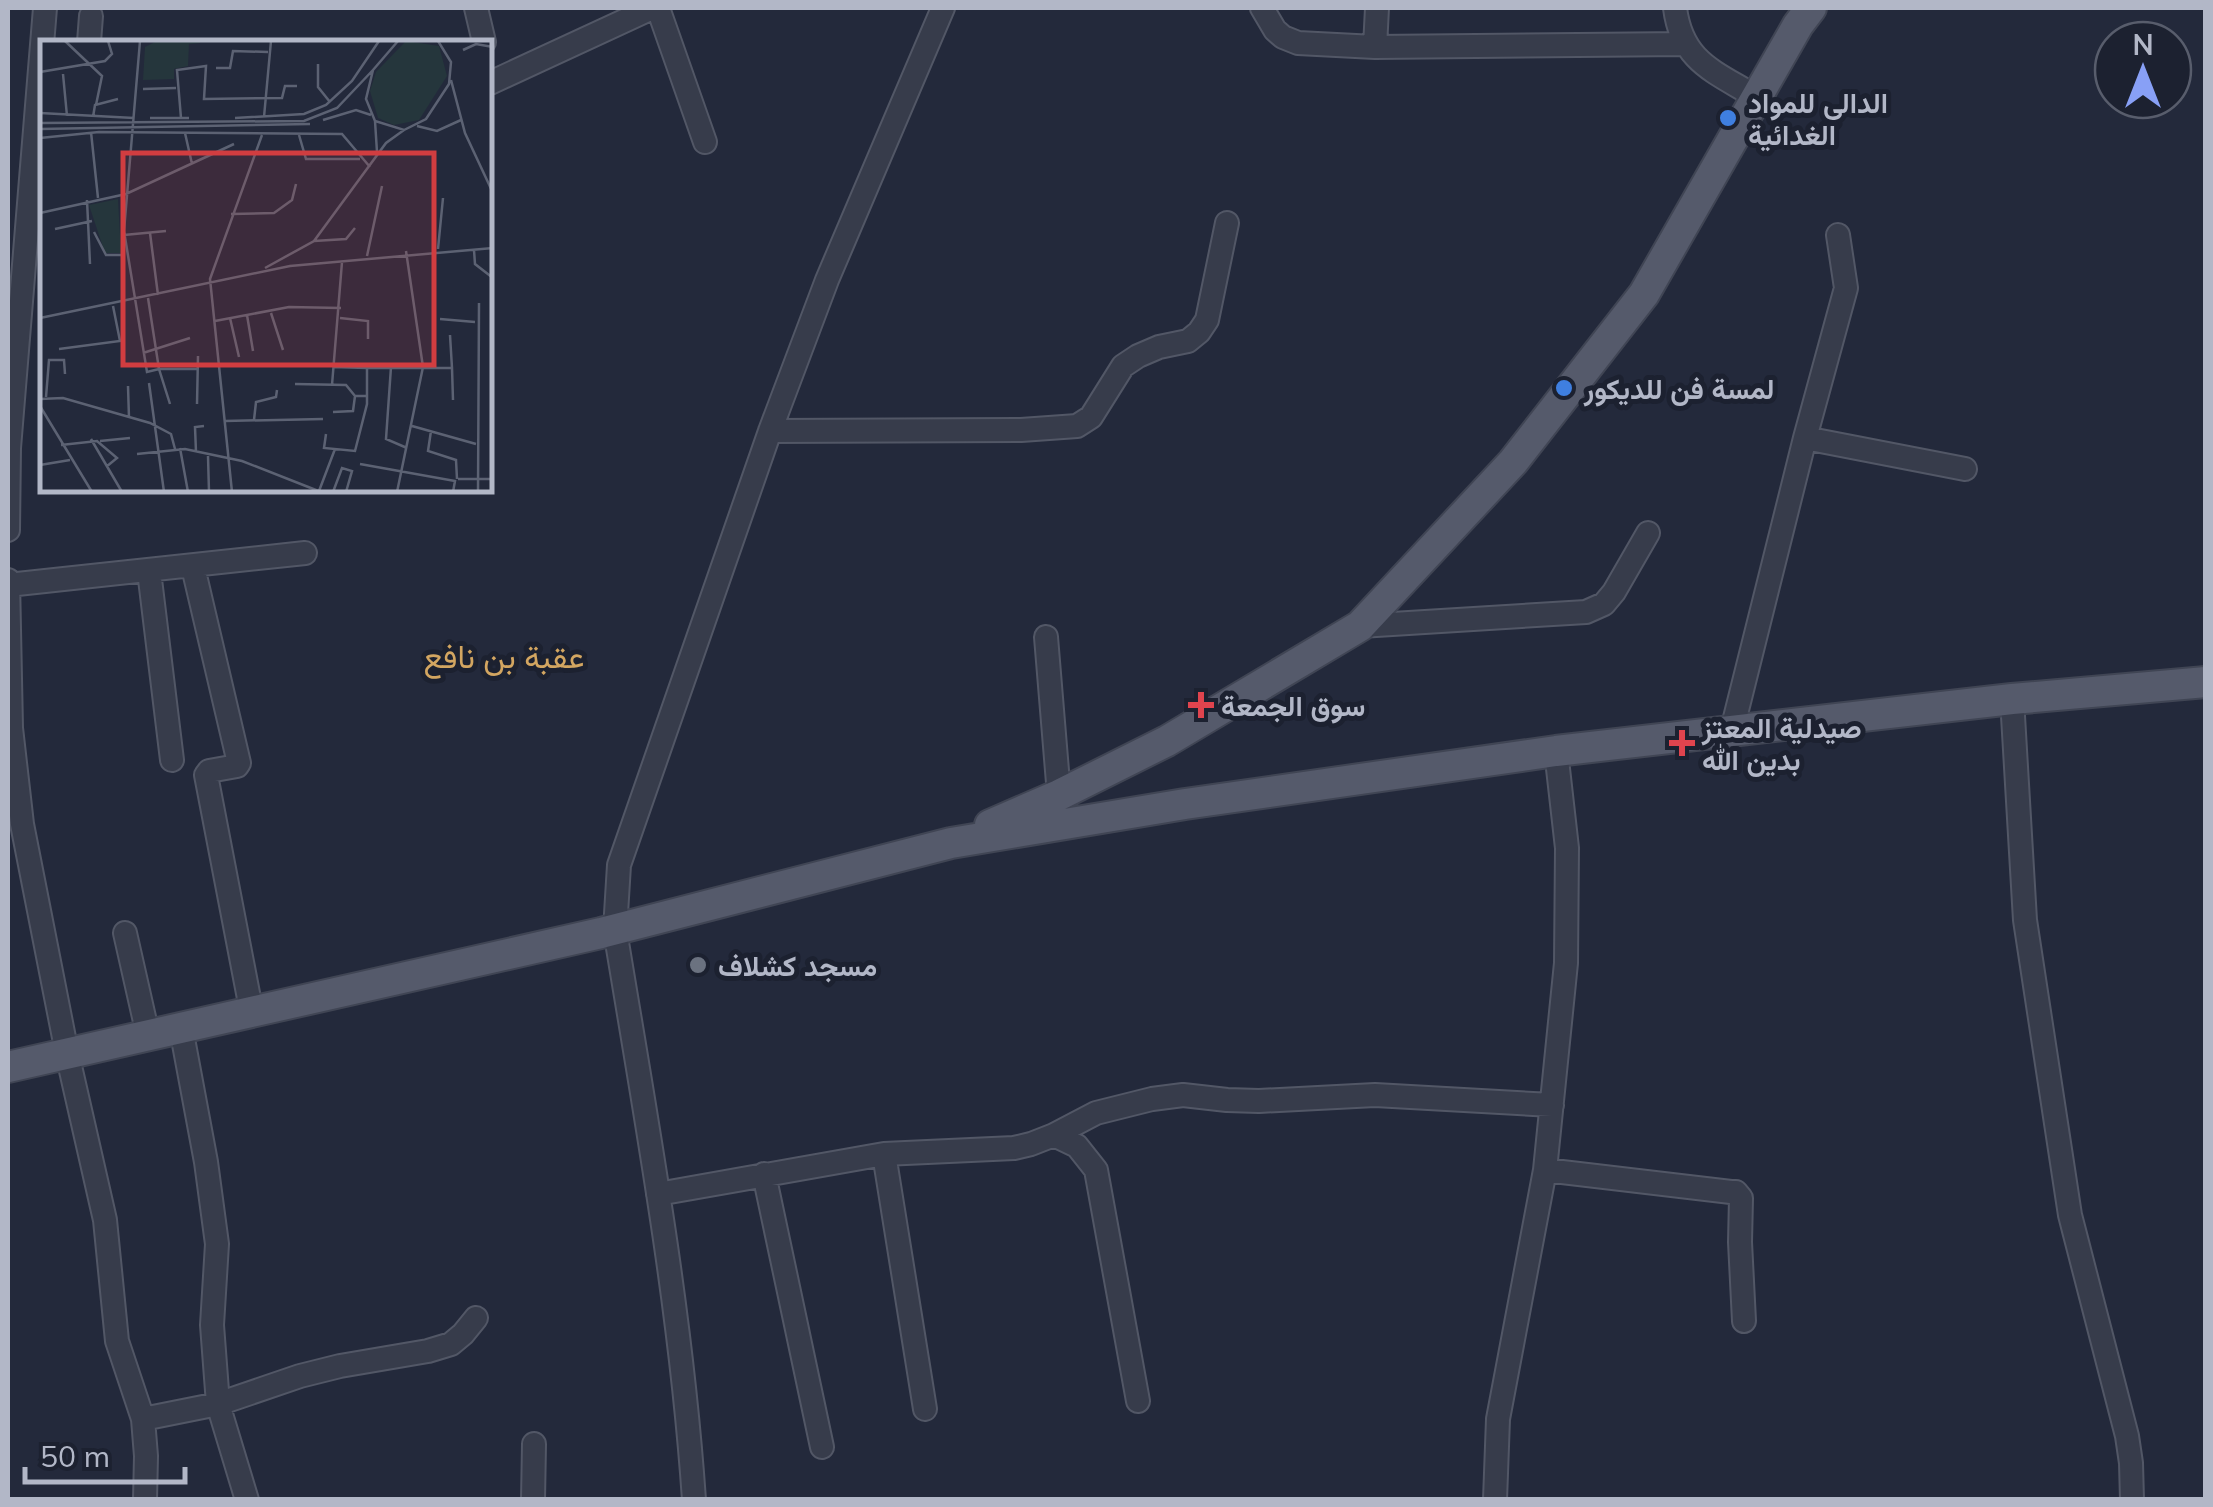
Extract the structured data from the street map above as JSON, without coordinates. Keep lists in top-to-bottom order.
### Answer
{
  "districts": ["عقبة بن نافع"],
  "places": {
    "other": ["الدالي للمواد الغدائية", "لمسة فن للديكور", "مسجد كشلاف"],
    "health": ["سوق الجمعة", "صيدلية المعتز بدين الله"]
  },
  "scale_bar": "50 m",
  "north": "top"
}
